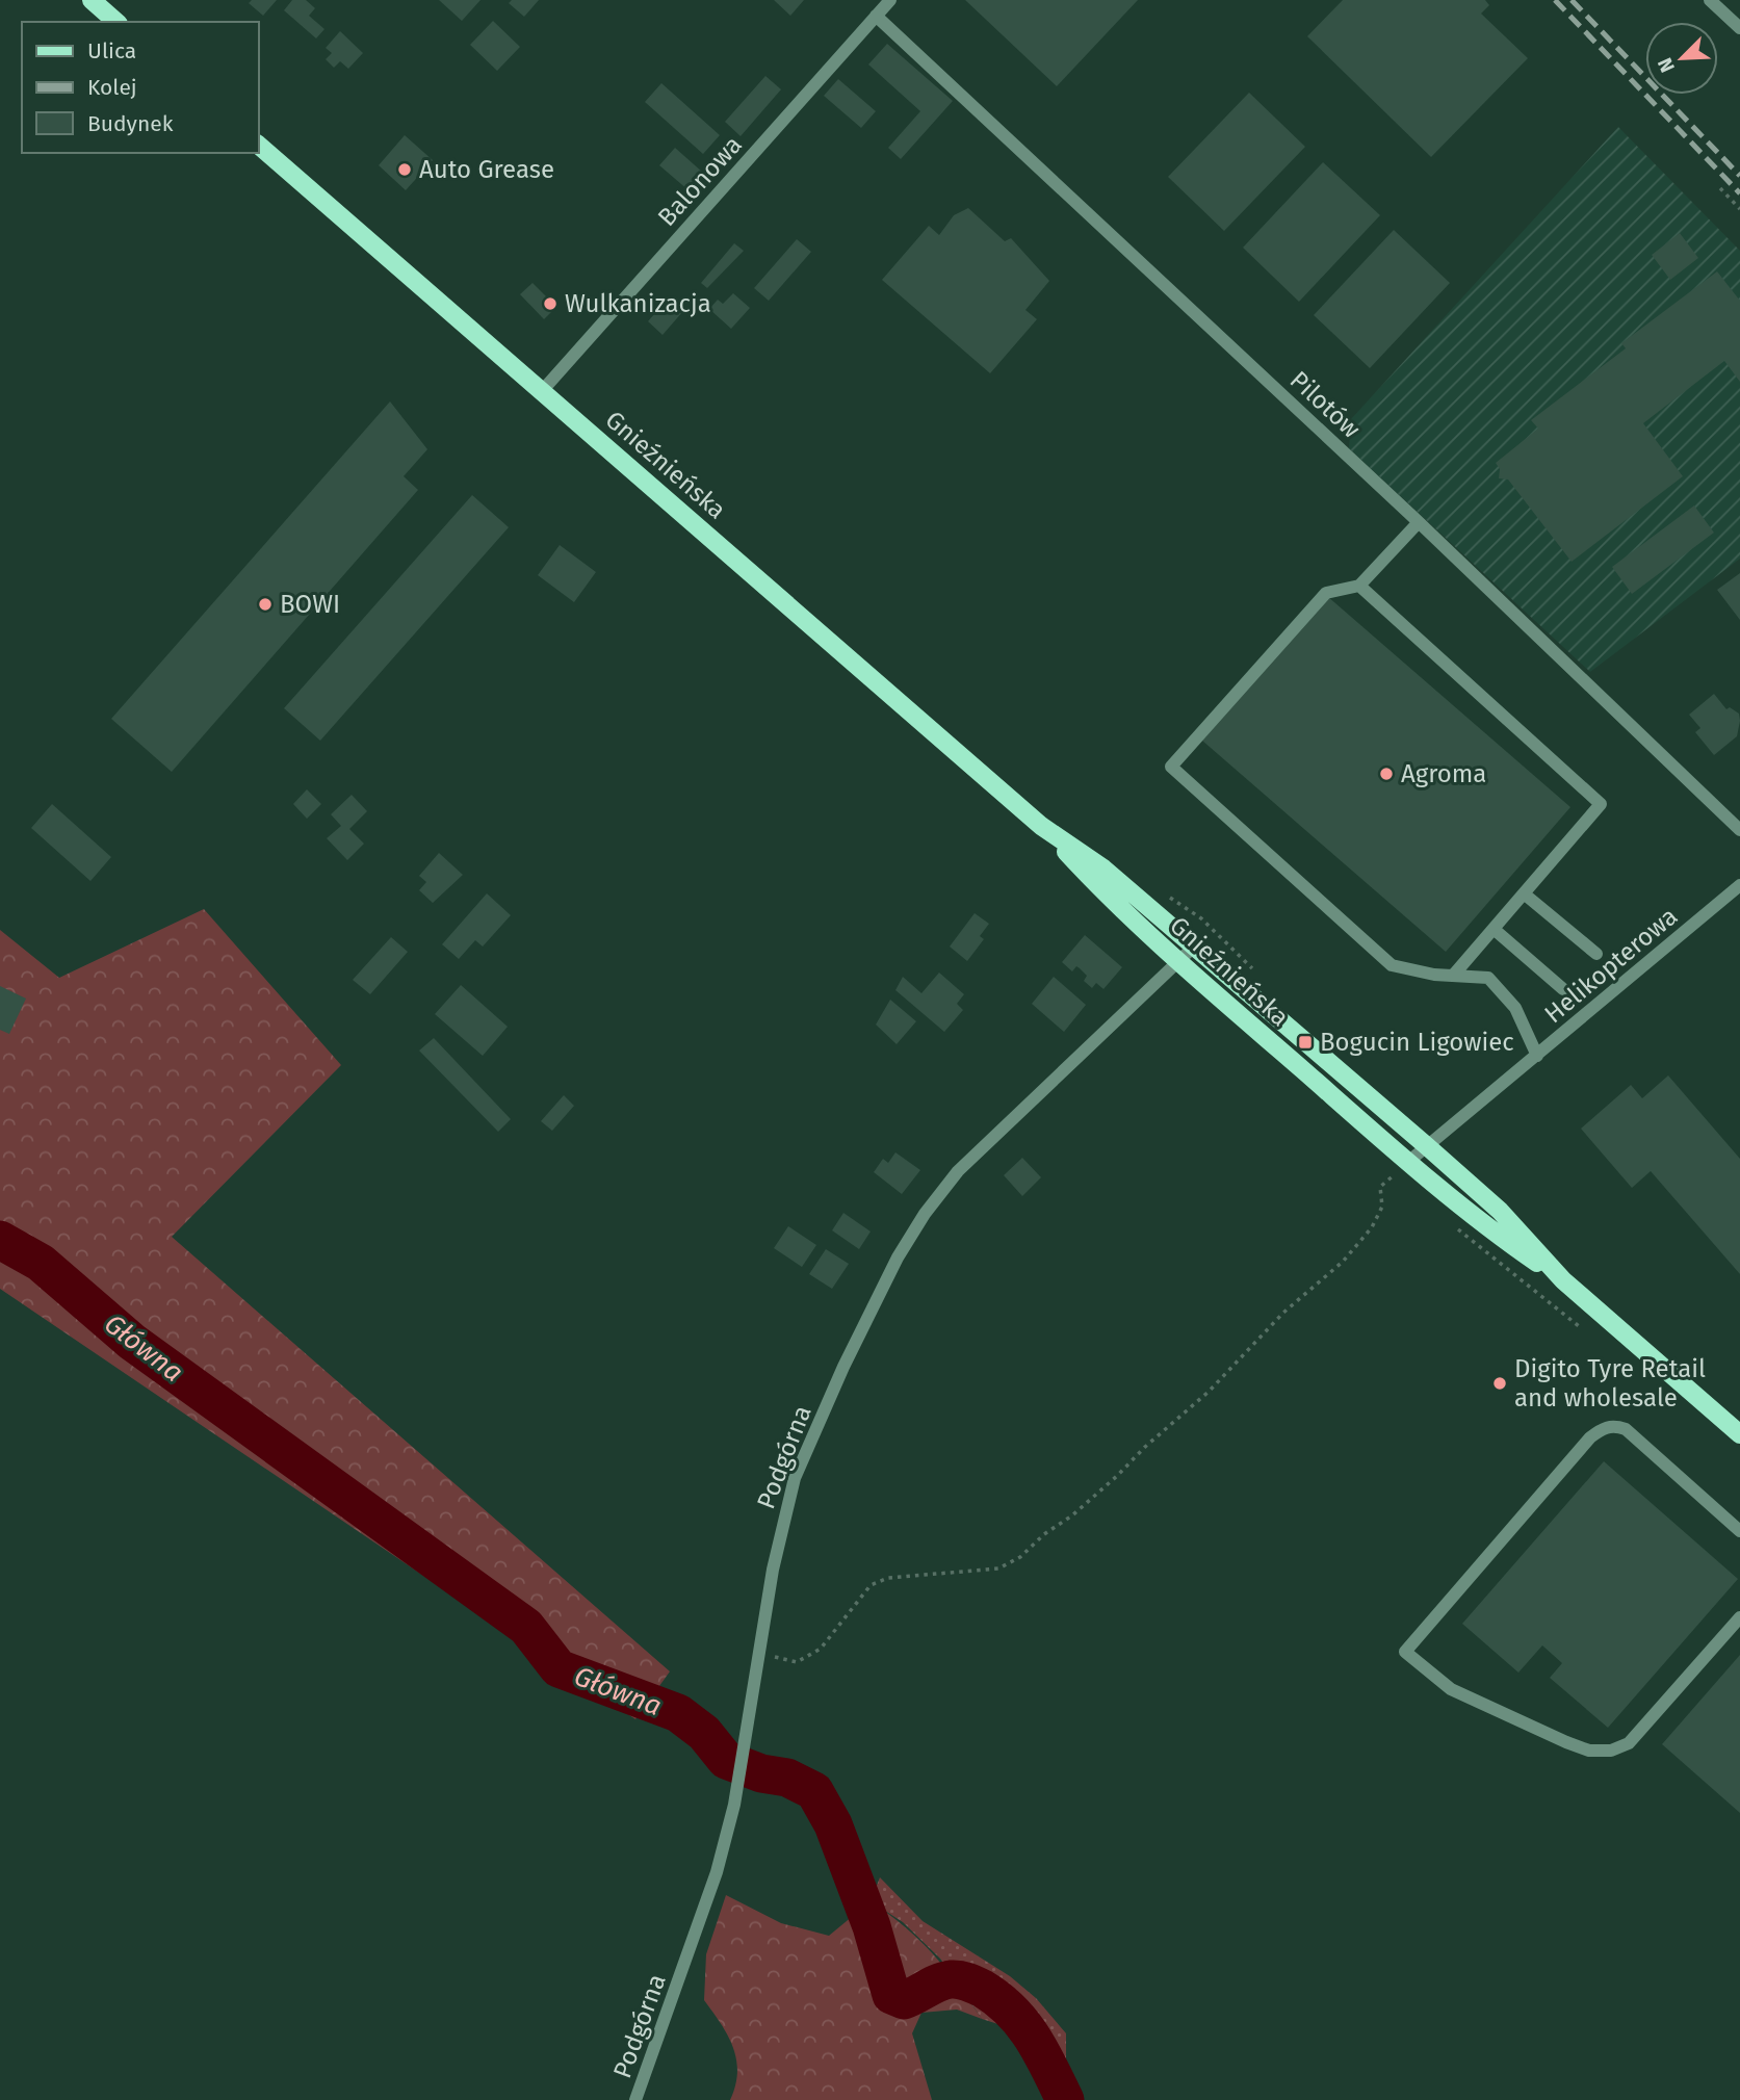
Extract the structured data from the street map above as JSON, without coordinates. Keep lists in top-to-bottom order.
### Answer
{
  "streets": {
    "main road": ["Gnieźnieńska"],
    "street": [
      "Balonowa",
      "Pilotów",
      "Helikopterowa",
      "Podgórna"
    ]
  },
  "crossings": [
    ["Balonowa", "Pilotów"],
    ["Balonowa", "Gnieźnieńska"],
    ["Gnieźnieńska", "Helikopterowa"],
    ["Gnieźnieńska", "Podgórna"]
  ],
  "water": ["Główna"],
  "places": {
    "other": [
      "Auto Grease",
      "Wulkanizacja",
      "BOWI",
      "Agroma",
      "Digito Tyre Retail and wholesale"
    ],
    "transit": ["Bogucin Ligowiec"]
  },
  "legend": ["Ulica", "Kolej", "Budynek"],
  "north": "bottom left"
}
